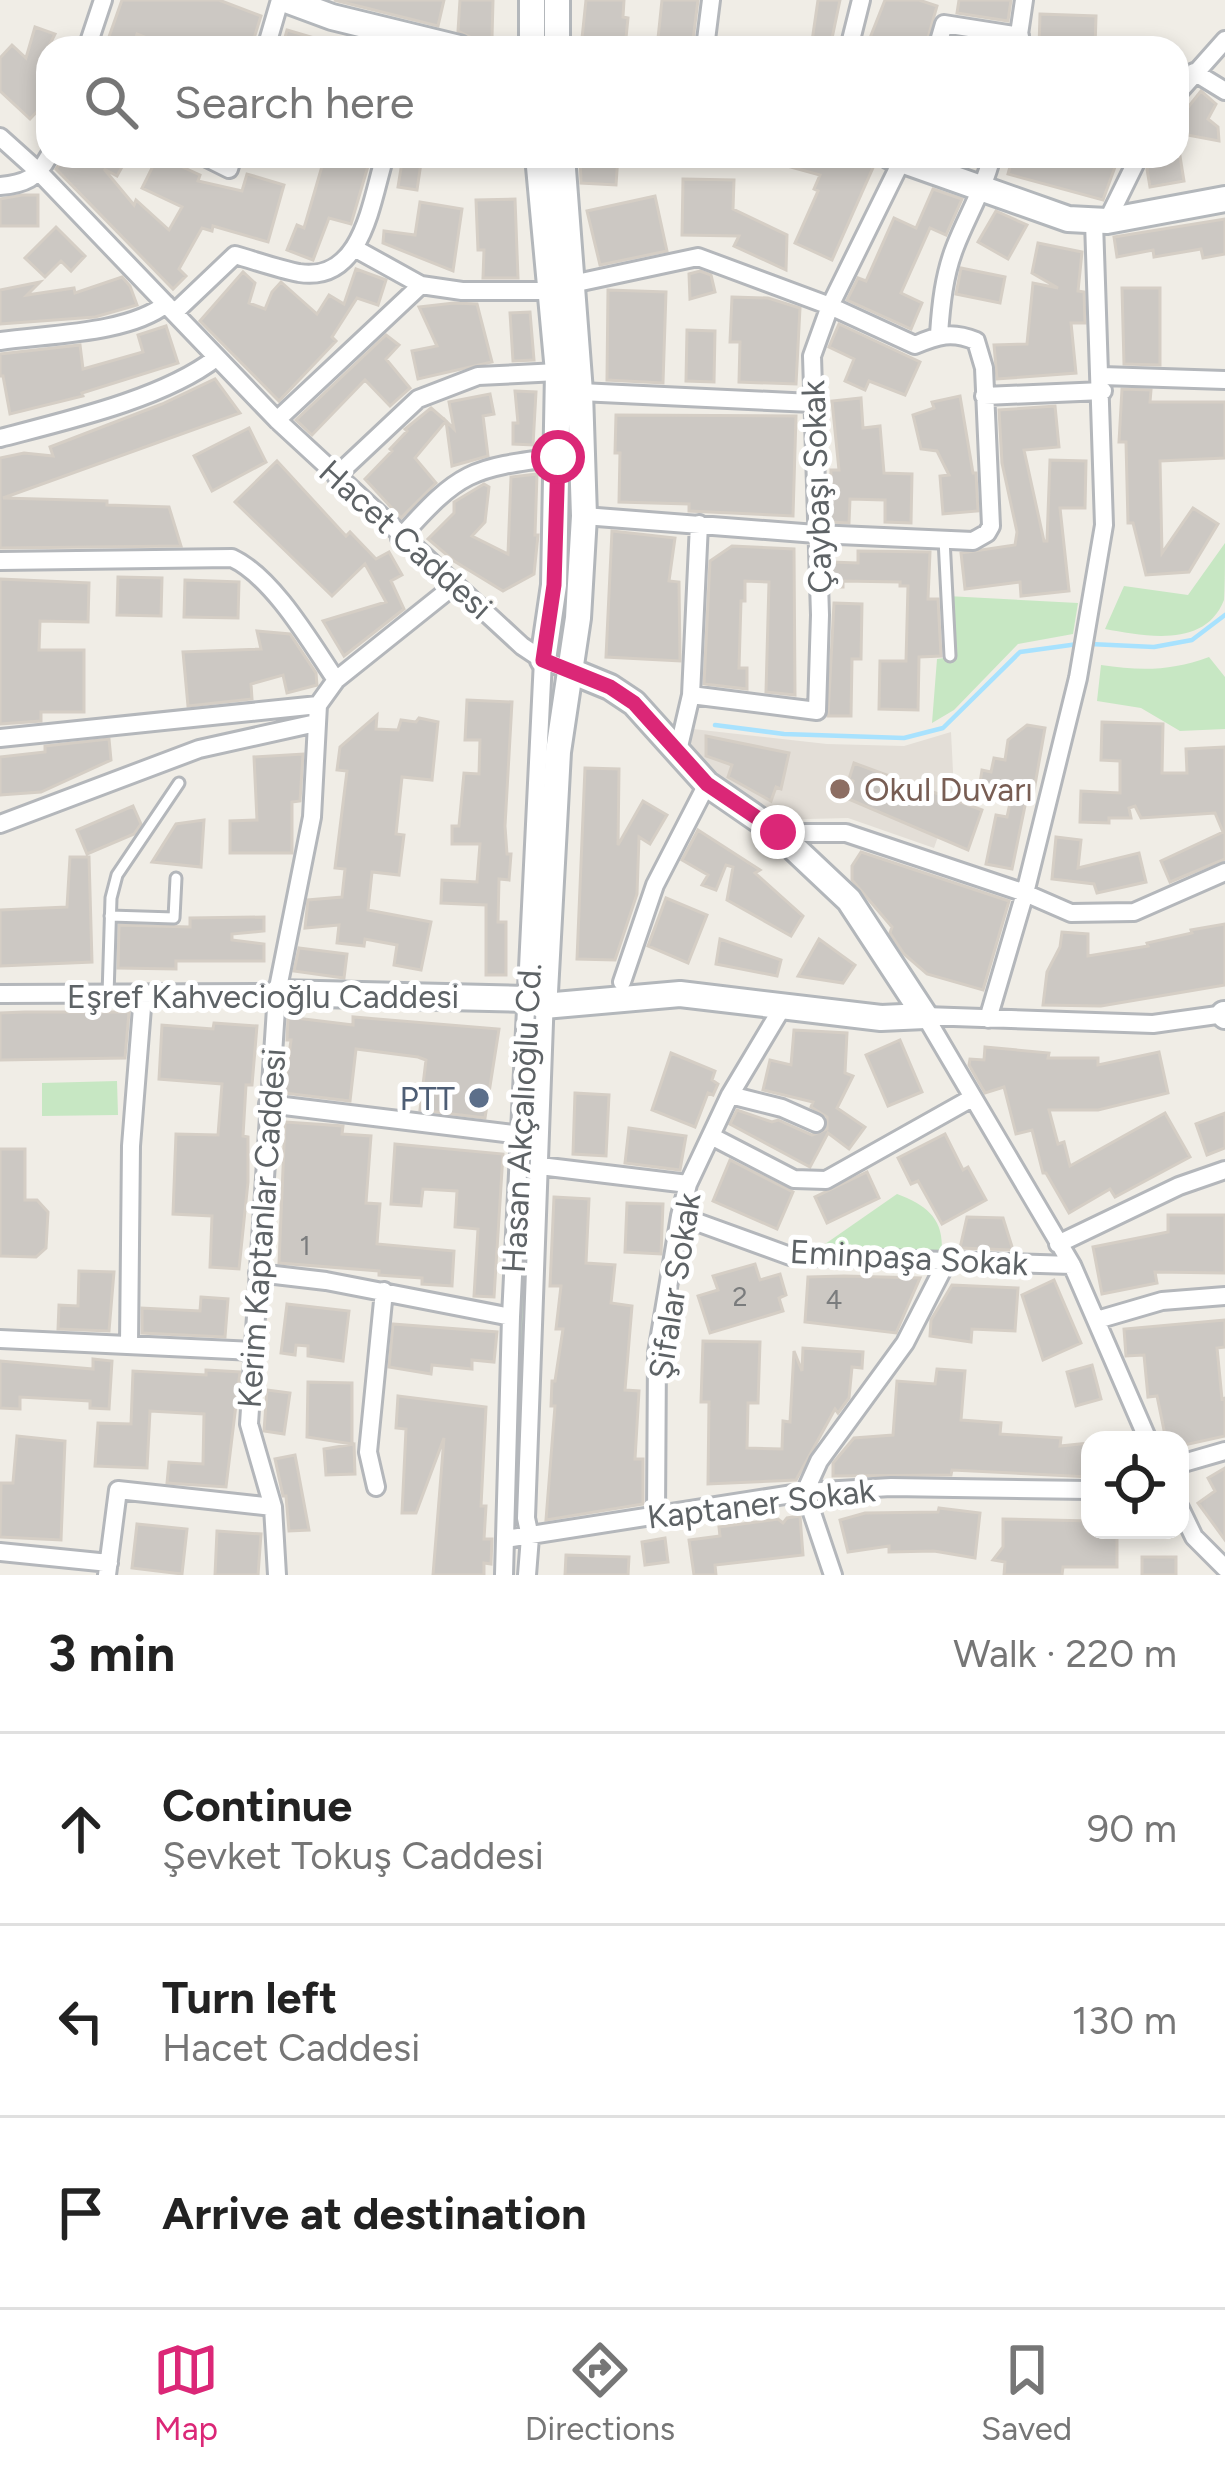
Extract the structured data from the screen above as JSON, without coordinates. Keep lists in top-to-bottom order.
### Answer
{
  "streets": {
    "street": [
      "Çaybaşı Sokak",
      "Hacet Caddesi",
      "Eşref Kahvecioğlu Caddesi",
      "Hasan Akçalıoğlu Cd.",
      "Kerim Kaptanlar Caddesi",
      "Eminpaşa Sokak",
      "Şifalar Sokak",
      "Kaptaner Sokak"
    ]
  },
  "crossings": [
    ["Hacet Caddesi", "Hasan Akçalıoğlu Cd."],
    ["Eşref Kahvecioğlu Caddesi", "Hasan Akçalıoğlu Cd."],
    ["Eşref Kahvecioğlu Caddesi", "Kerim Kaptanlar Caddesi"],
    ["Hasan Akçalıoğlu Cd.", "Kaptaner Sokak"],
    ["Eminpaşa Sokak", "Şifalar Sokak"],
    ["Şifalar Sokak", "Kaptaner Sokak"]
  ],
  "places": ["Okul Duvarı", "PTT"],
  "house_numbers": ["1", "2", "4"],
  "page": {
    "search": "Search here",
    "heading": ["3 min", "Walk · 220 m"],
    "list": [
      ["Continue", "Şevket Tokuş Caddesi", "90 m"],
      ["Turn left", "Hacet Caddesi", "130 m"],
      "Arrive at destination"
    ],
    "nav": ["Map", "Directions", "Saved"]
  }
}
